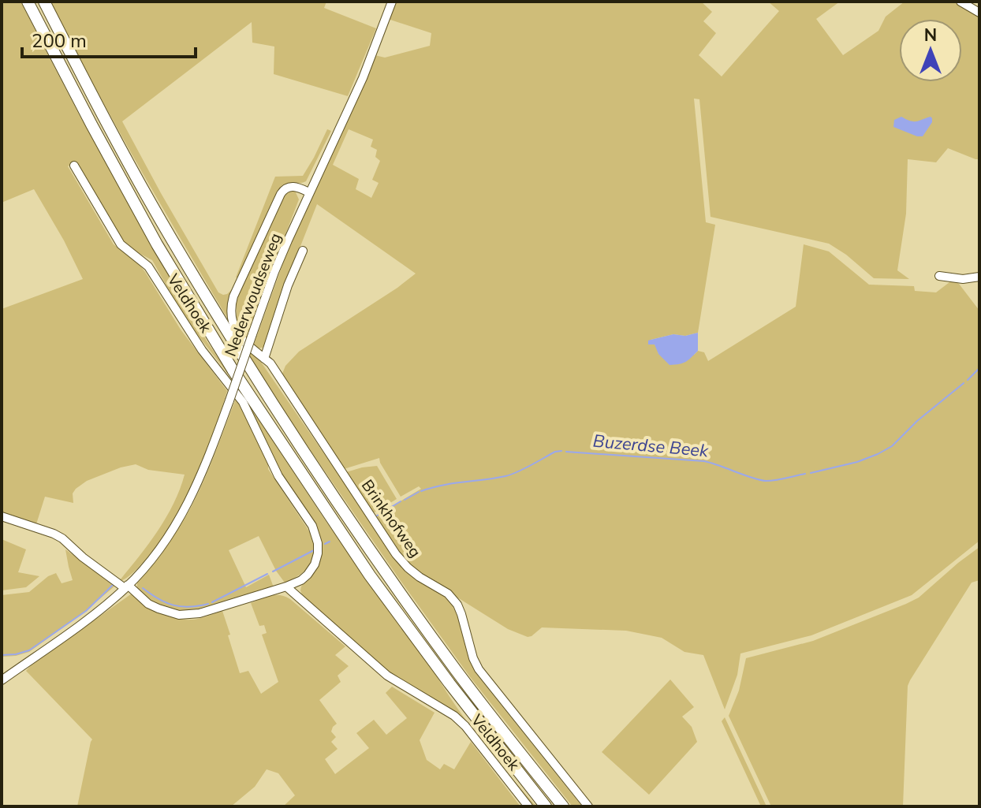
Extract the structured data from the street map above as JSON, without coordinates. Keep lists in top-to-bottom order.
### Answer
{
  "streets": {
    "street": ["Nederwoudseweg", "Veldhoek", "Brinkhofweg"]
  },
  "crossings": [
    ["Nederwoudseweg", "Veldhoek"],
    ["Nederwoudseweg", "Brinkhofweg"]
  ],
  "water": ["Buzerdse Beek"],
  "scale_bar": "200 m",
  "north": "top"
}
